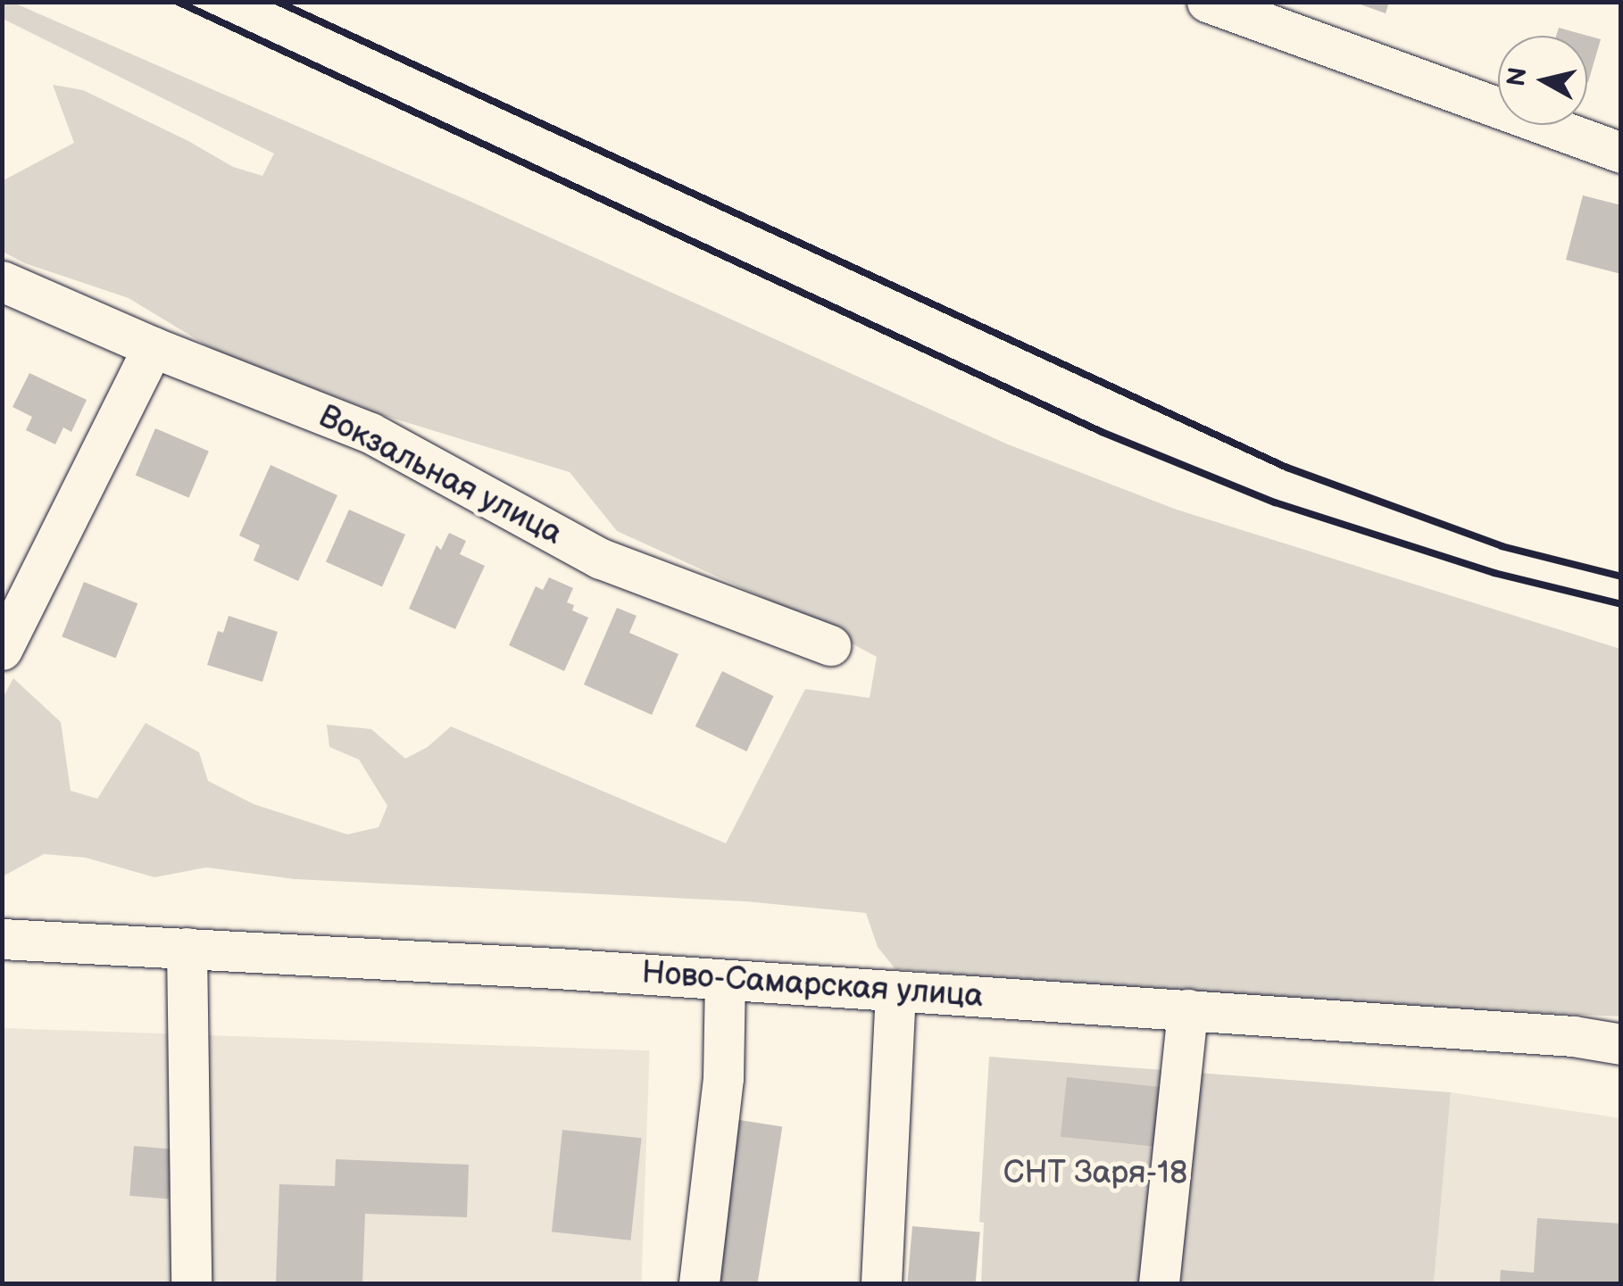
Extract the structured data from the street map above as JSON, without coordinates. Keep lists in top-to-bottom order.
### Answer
{
  "streets": {
    "street": ["Вокзальная улица", "Ново-Самарская улица"]
  },
  "parks": ["СНТ Заря-18"],
  "north": "left"
}
